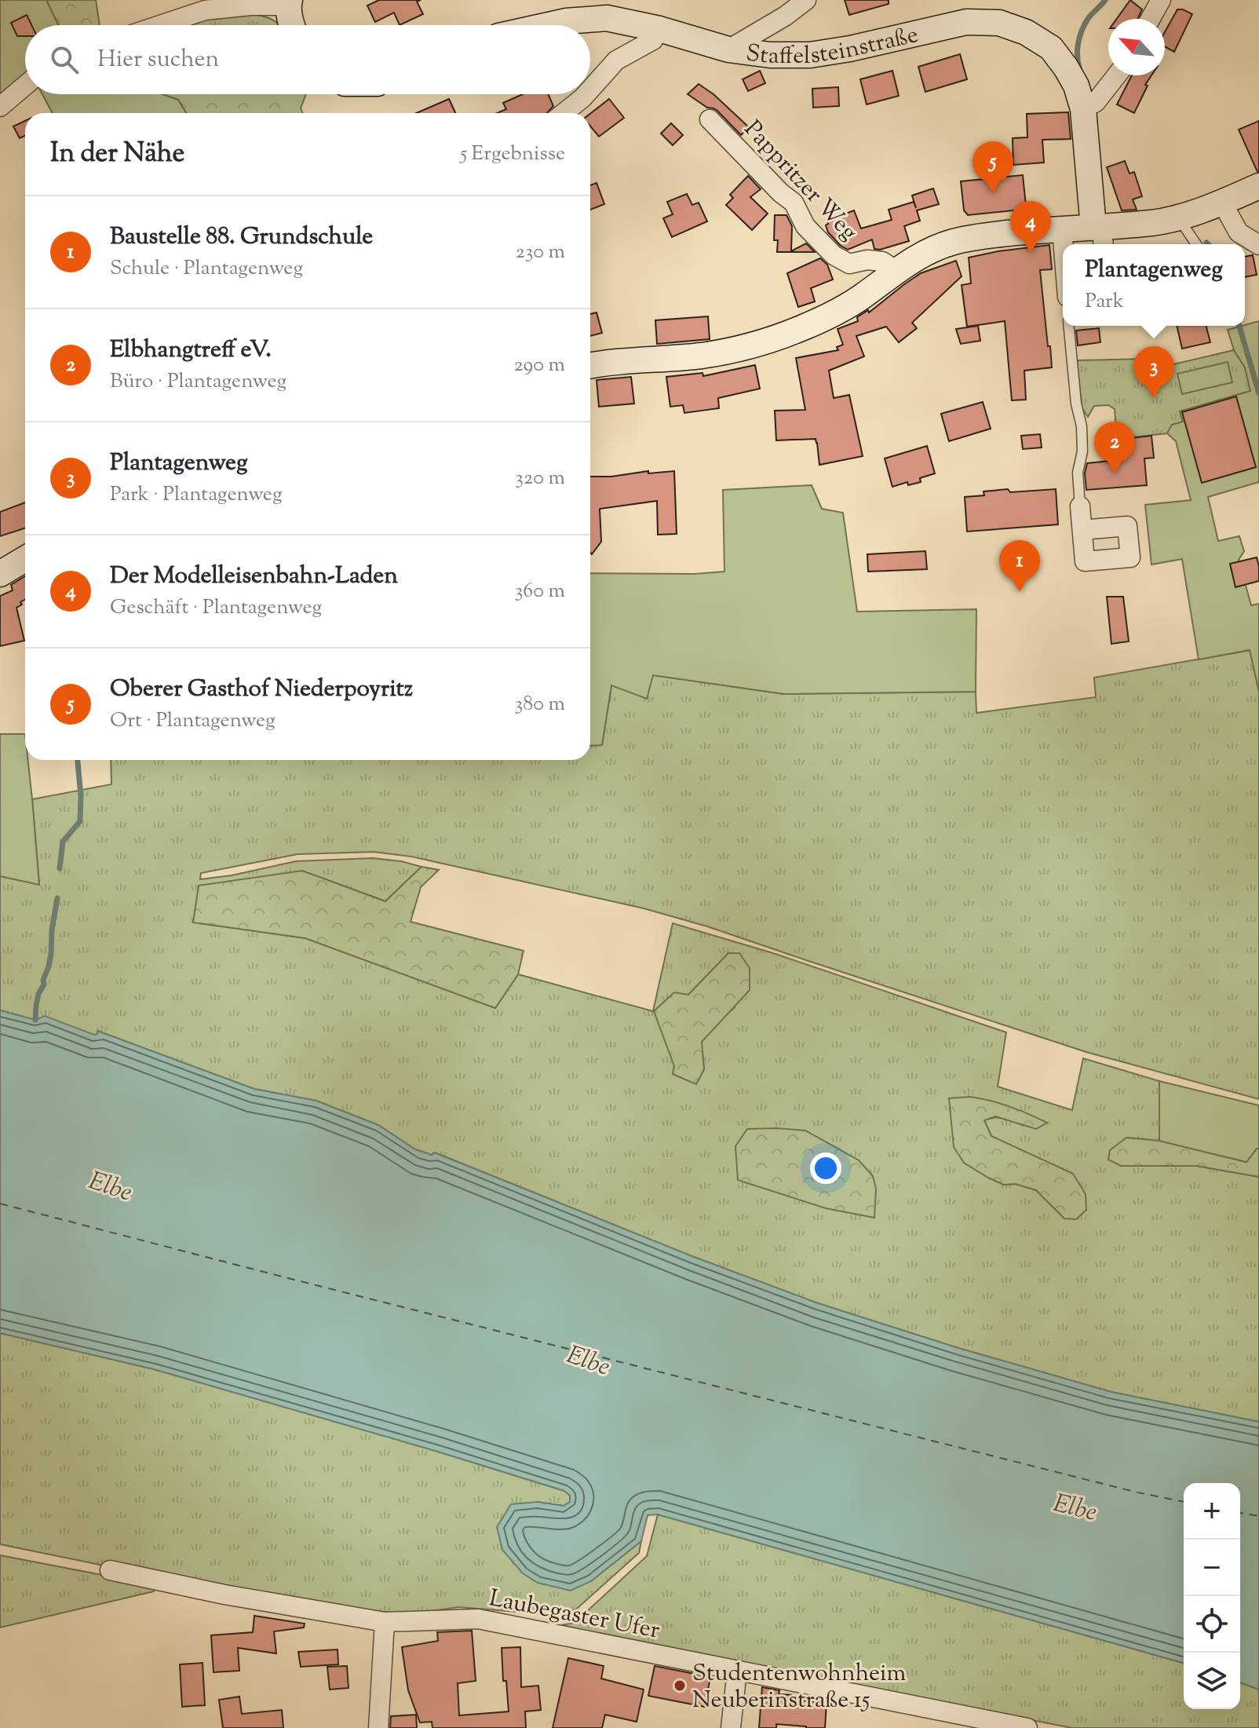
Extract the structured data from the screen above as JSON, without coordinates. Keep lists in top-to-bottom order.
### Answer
{
  "streets": {
    "street": ["Staffelsteinstraße", "Pappritzer Weg", "Laubegaster Ufer"]
  },
  "water": ["Elbe"],
  "places": ["Studentenwohnheim Neuberinstraße 15"],
  "north": "top left",
  "page": {
    "search": "Hier suchen",
    "heading": ["In der Nähe", "5 Ergebnisse"],
    "pins": [
      "5",
      "4",
      "3",
      "2",
      "1"
    ],
    "list": [
      {
        "mark": "1",
        "name": "Baustelle 88. Grundschule",
        "note": "Schule · Plantagenweg",
        "value": "230 m"
      },
      {
        "mark": "2",
        "name": "Elbhangtreff eV.",
        "note": "Büro · Plantagenweg",
        "value": "290 m"
      },
      {
        "mark": "3",
        "name": "Plantagenweg",
        "note": "Park · Plantagenweg",
        "value": "320 m"
      },
      {
        "mark": "4",
        "name": "Der Modelleisenbahn-Laden",
        "note": "Geschäft · Plantagenweg",
        "value": "360 m"
      },
      {
        "mark": "5",
        "name": "Oberer Gasthof Niederpoyritz",
        "note": "Ort · Plantagenweg",
        "value": "380 m"
      }
    ],
    "popup": ["Plantagenweg", "Park"],
    "map_buttons": ["+", "−"]
  }
}
